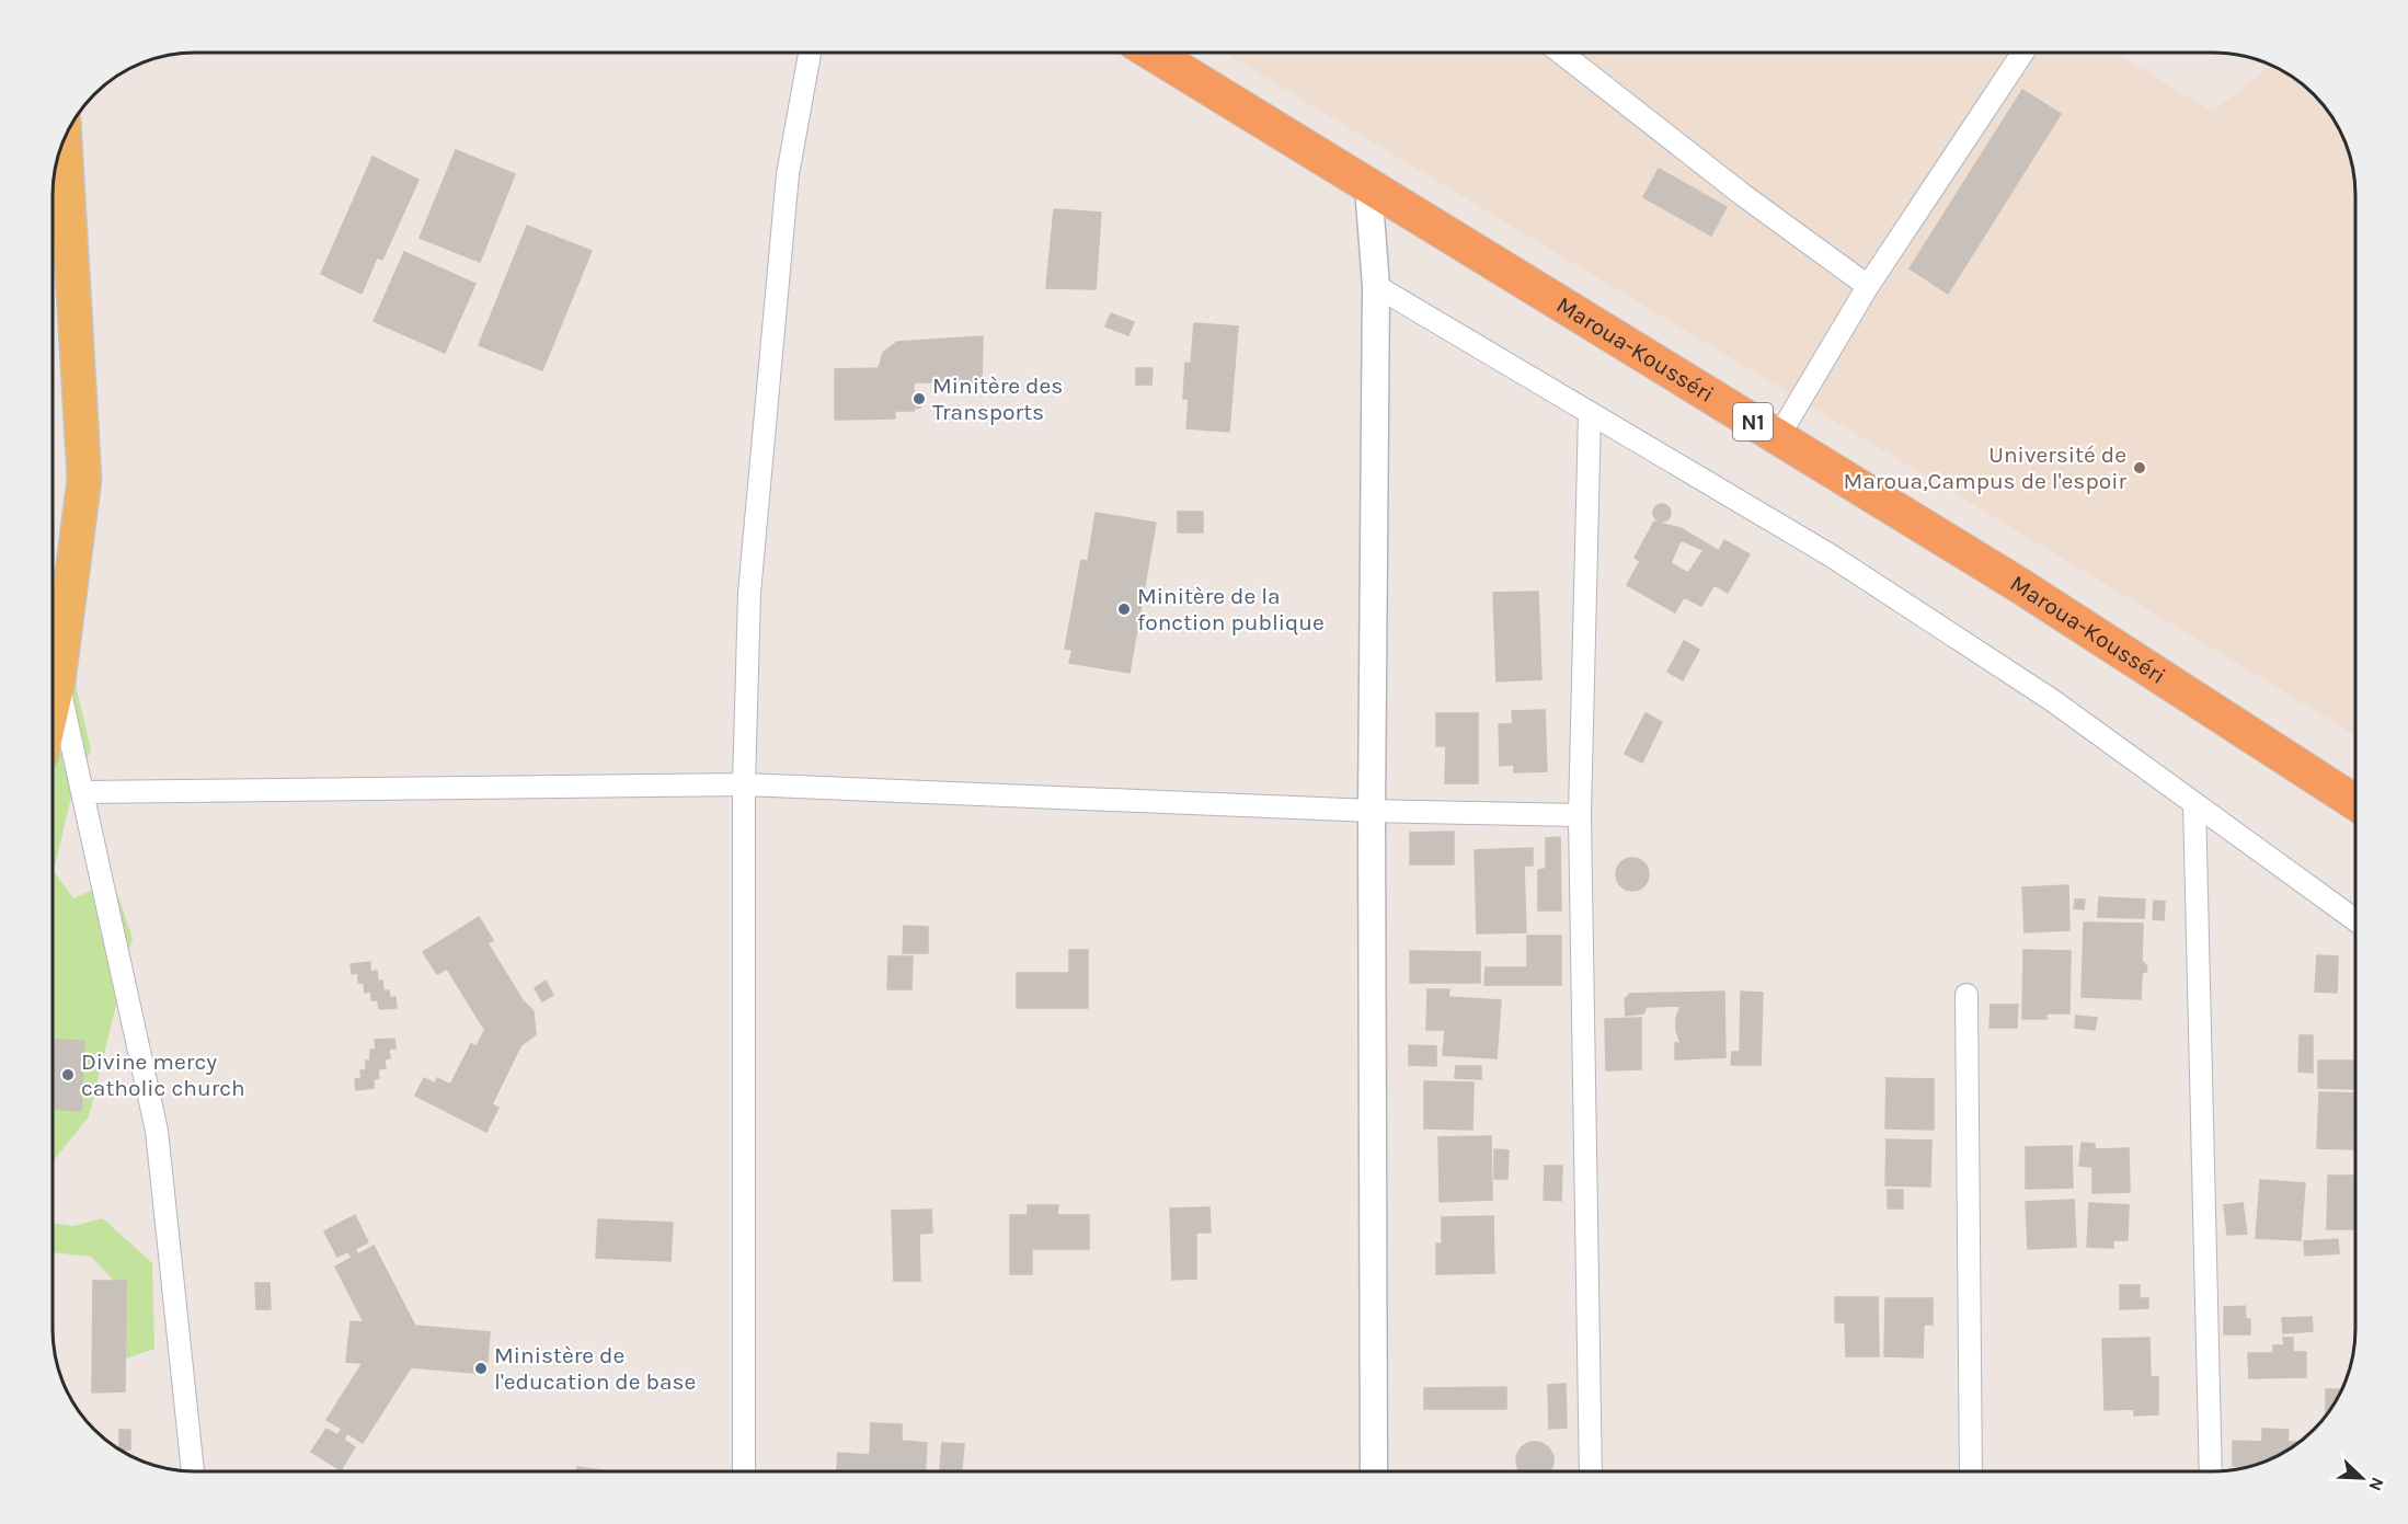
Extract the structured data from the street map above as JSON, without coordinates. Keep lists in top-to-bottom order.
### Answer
{
  "streets": {
    "highway": ["Maroua-Kousséri", "N1"]
  },
  "places": [
    "Minitère des Transports",
    "Université de Maroua,Campus de l'espoir",
    "Minitère de la fonction publique",
    "Divine mercy catholic church",
    "Ministère de l'education de base"
  ],
  "north": "bottom right"
}
